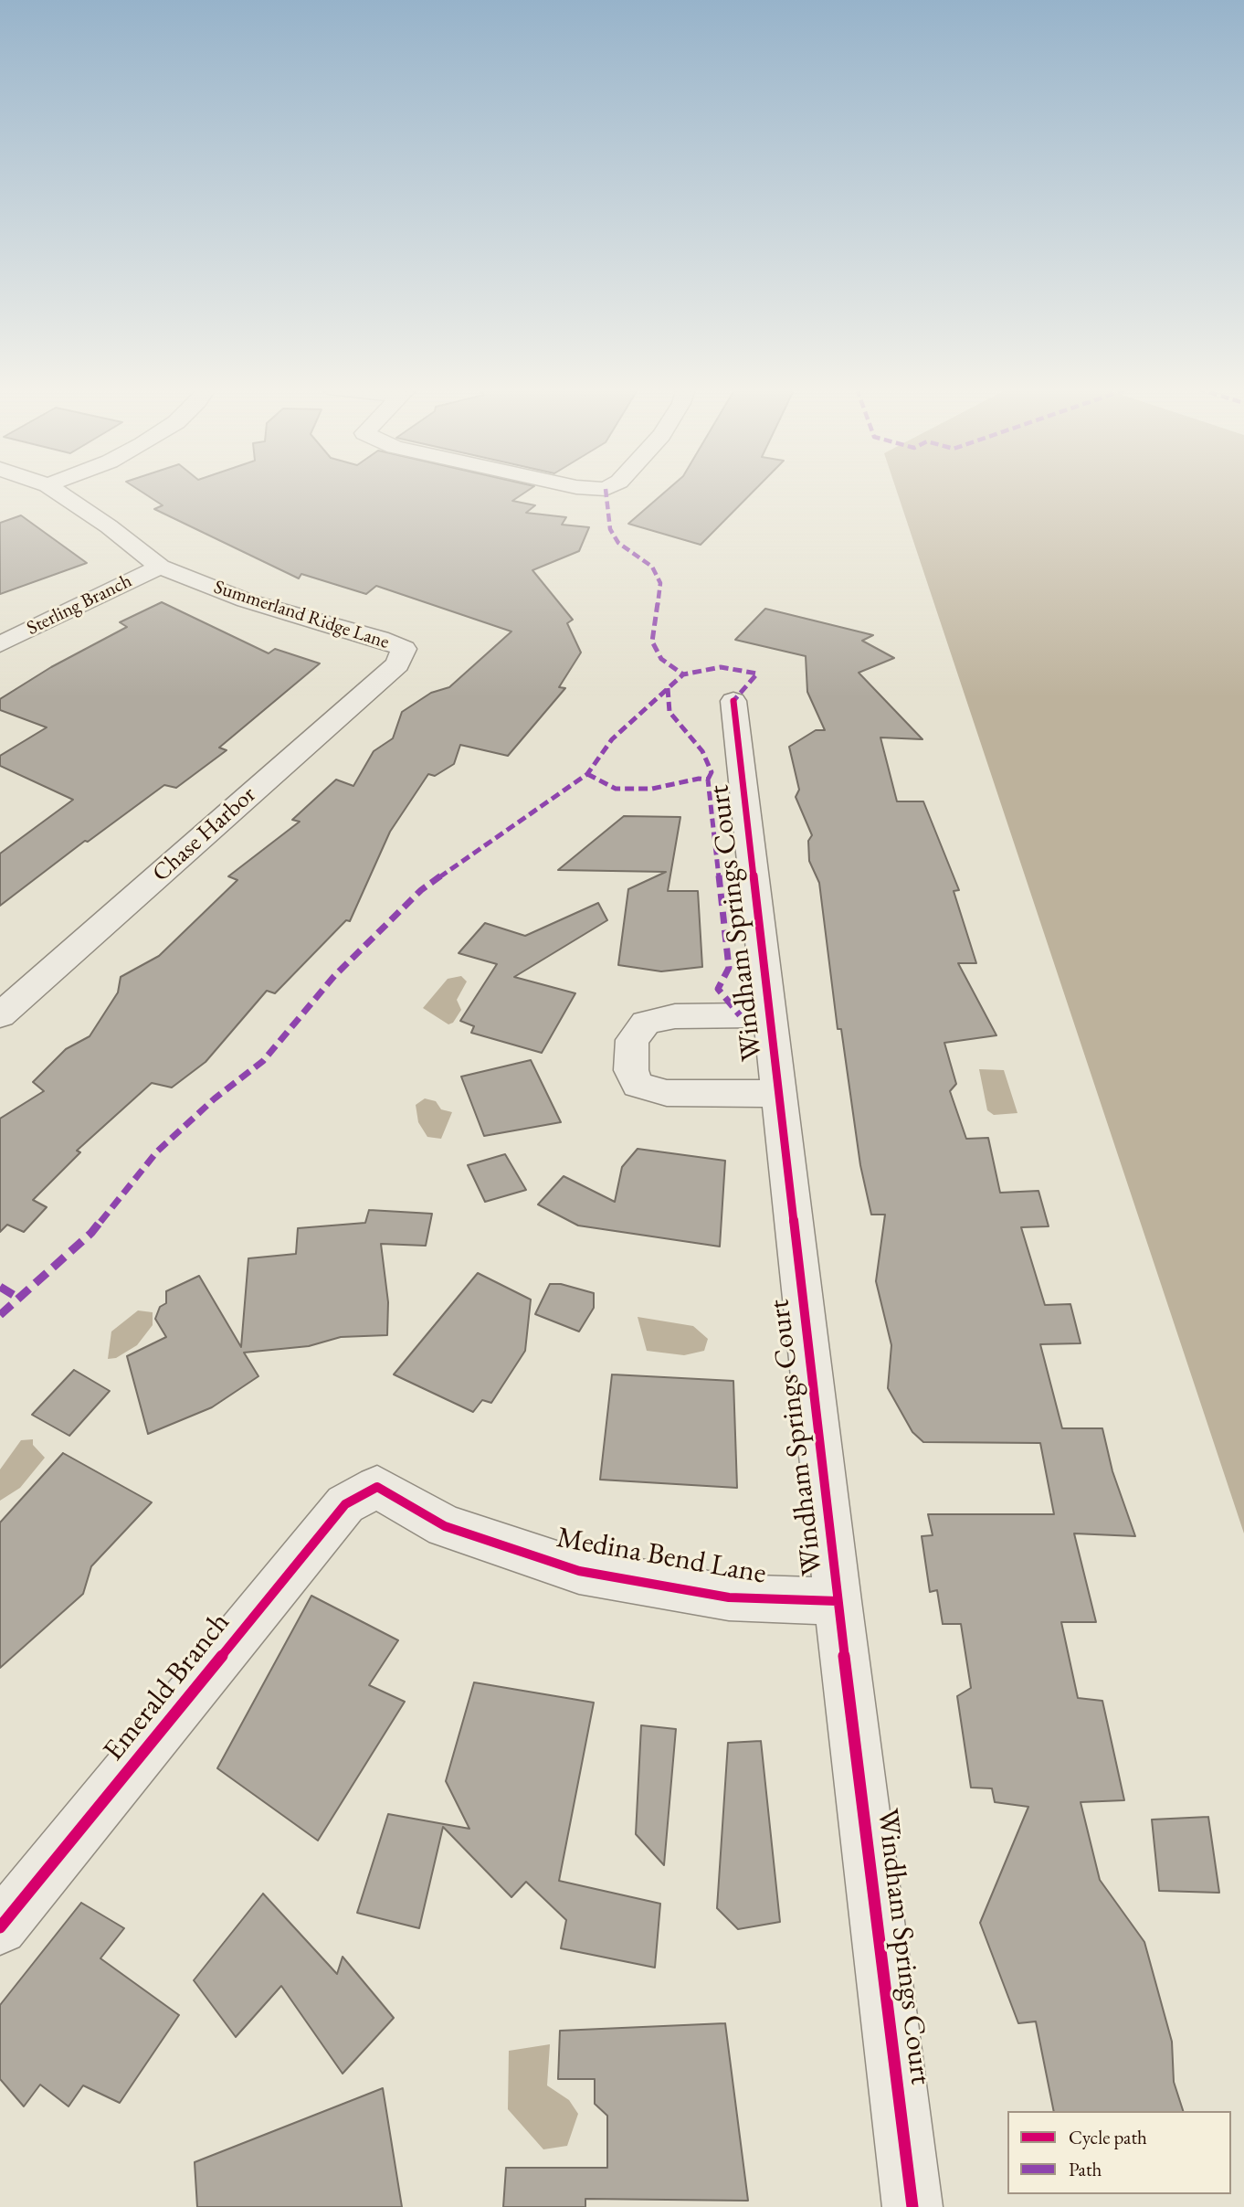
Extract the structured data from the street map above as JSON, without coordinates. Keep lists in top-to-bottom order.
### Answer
{
  "streets": {
    "street": [
      "Sterling Branch",
      "Summerland Ridge Lane",
      "Chase Harbor",
      "Windham Springs Court",
      "Medina Bend Lane",
      "Emerald Branch"
    ]
  },
  "crossings": [
    ["Sterling Branch", "Summerland Ridge Lane"],
    ["Summerland Ridge Lane", "Chase Harbor"],
    ["Windham Springs Court", "Medina Bend Lane"],
    ["Medina Bend Lane", "Emerald Branch"]
  ],
  "legend": ["Cycle path", "Path"]
}
